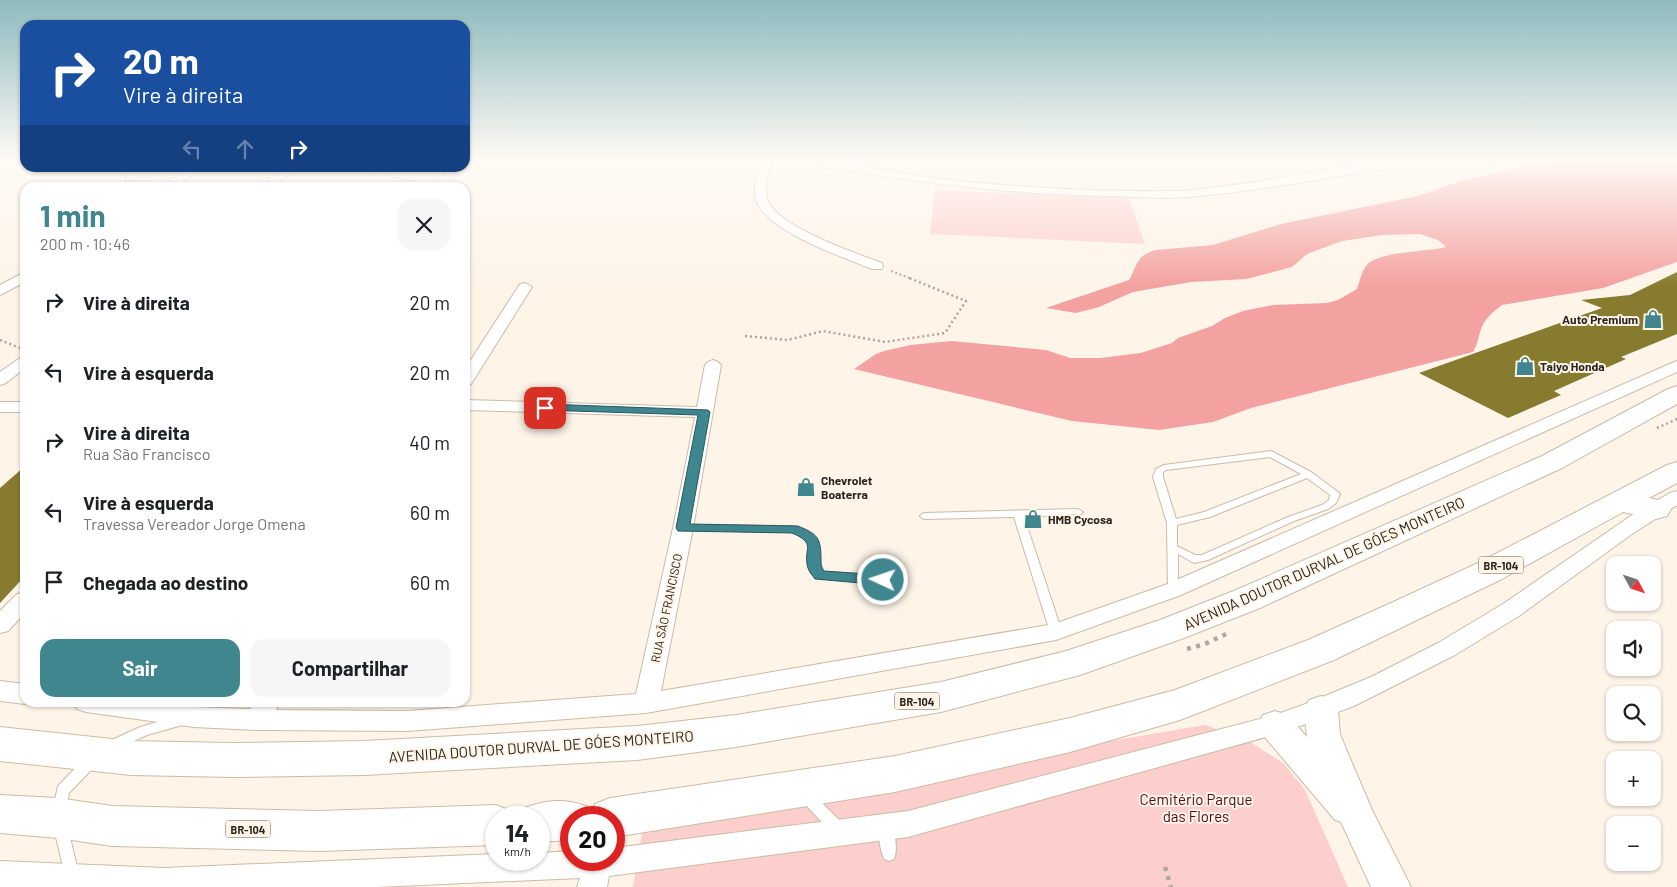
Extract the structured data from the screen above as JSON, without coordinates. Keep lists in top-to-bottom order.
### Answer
{
  "streets": {
    "highway": ["AVENIDA DOUTOR DURVAL DE GÓES MONTEIRO", "BR-104"],
    "street": ["RUA SÃO FRANCISCO"]
  },
  "parks": ["Cemitério Parque das Flores"],
  "places": {
    "shop": [
      "Auto Premium",
      "Taiyo Honda",
      "Chevrolet Boaterra",
      "HMB Cycosa"
    ]
  },
  "north": "bottom right",
  "page": {
    "turn": ["20 m", "Vire à direita"],
    "heading": ["1 min", "200 m · 10:46"],
    "list": [
      {
        "name": "Vire à direita",
        "value": "20 m"
      },
      {
        "name": "Vire à esquerda",
        "value": "20 m"
      },
      {
        "name": "Vire à direita",
        "note": "Rua São Francisco",
        "value": "40 m"
      },
      {
        "name": "Vire à esquerda",
        "note": "Travessa Vereador Jorge Omena",
        "value": "60 m"
      },
      {
        "name": "Chegada ao destino",
        "value": "60 m"
      }
    ],
    "map_buttons": ["+", "−"],
    "buttons": ["Sair", "Compartilhar"],
    "speed": "14 km/h",
    "limit": "20"
  }
}
